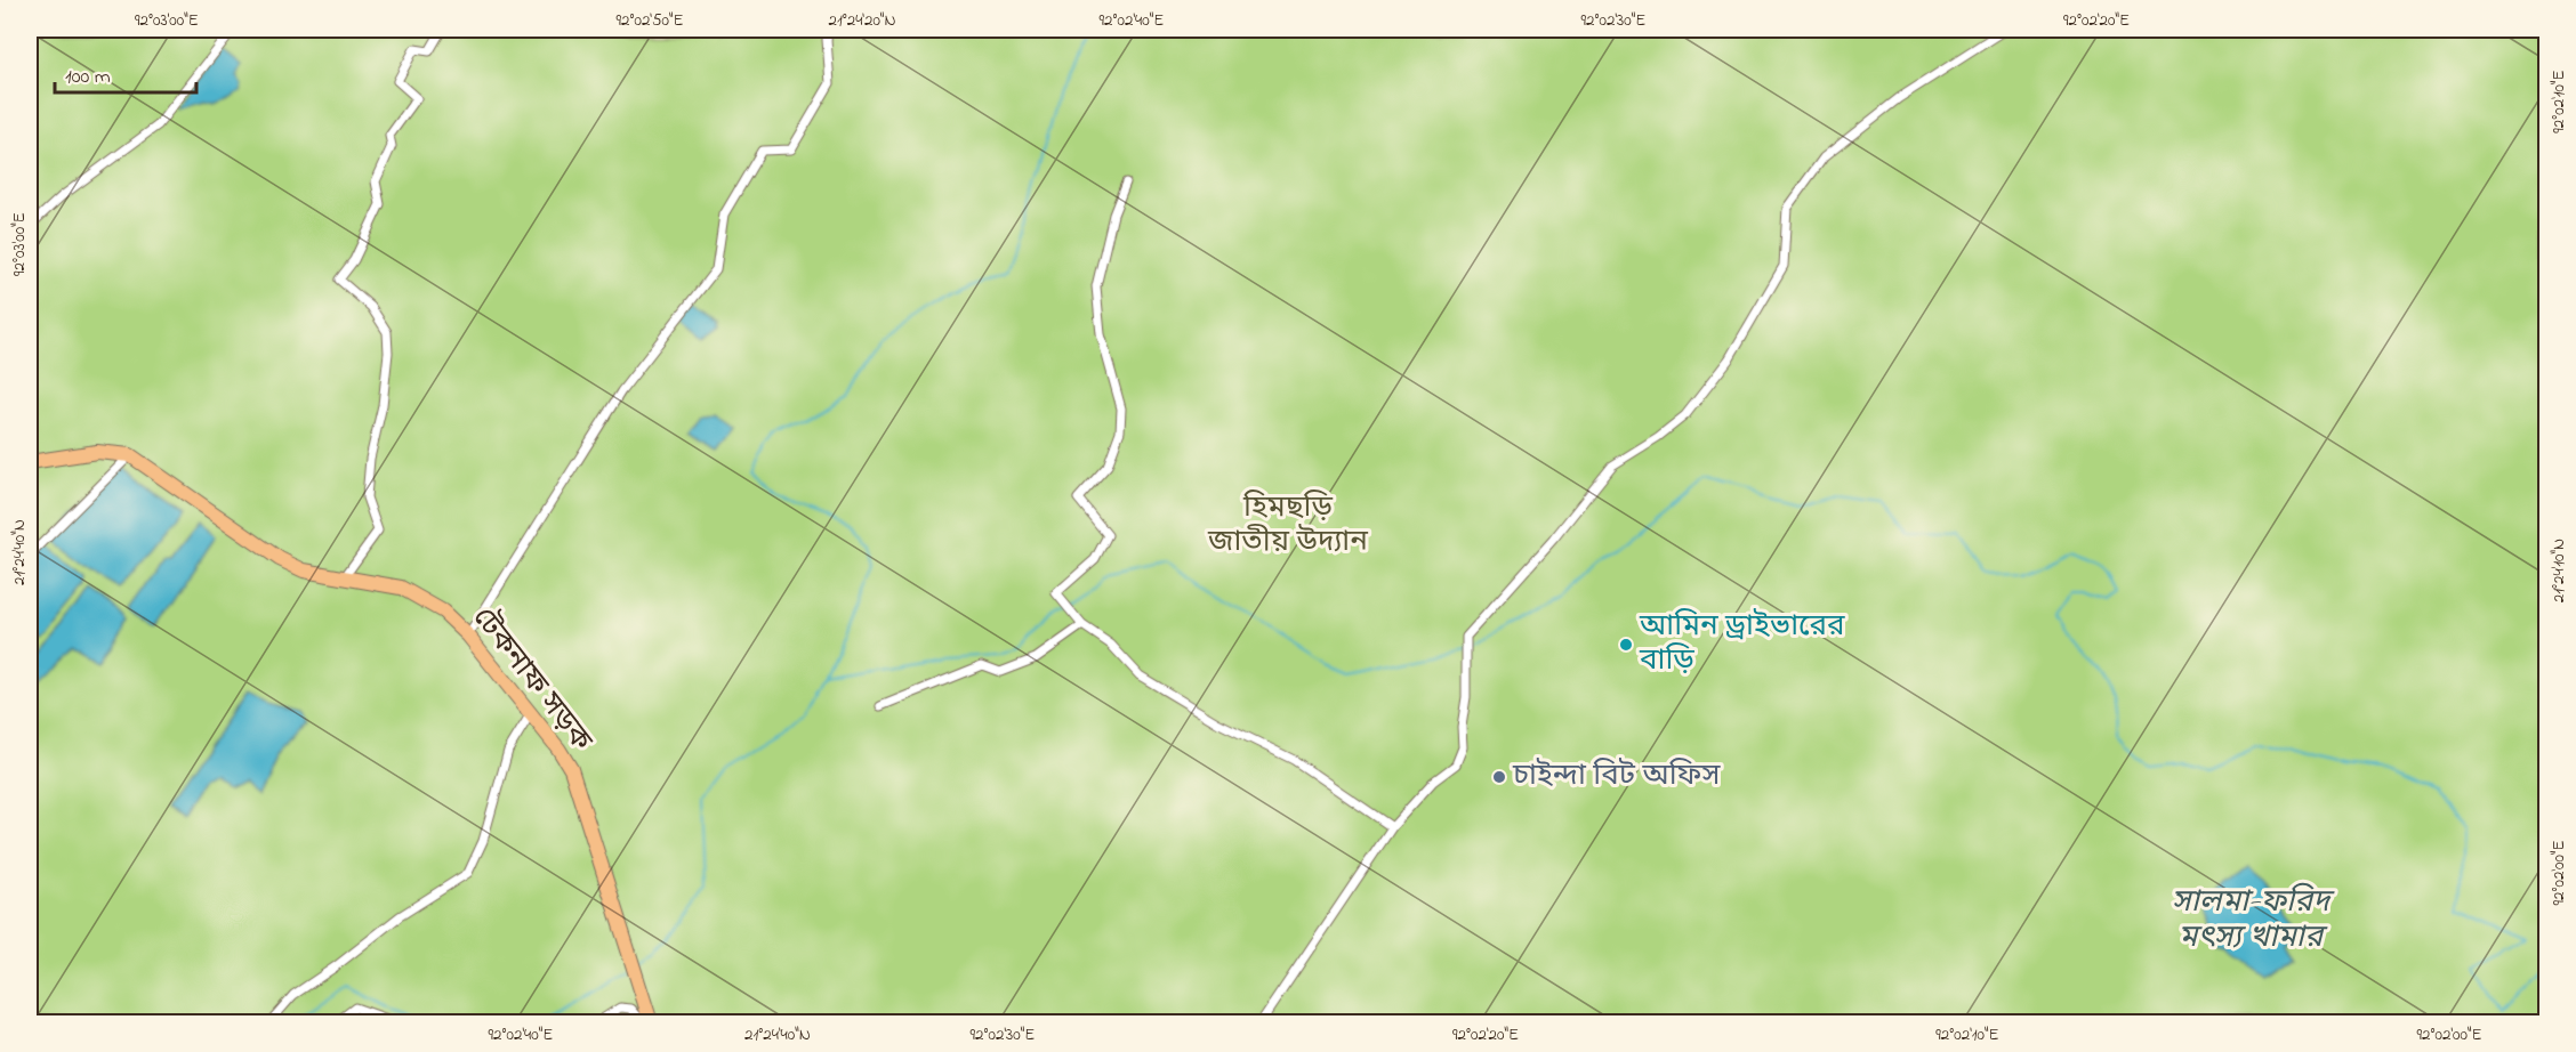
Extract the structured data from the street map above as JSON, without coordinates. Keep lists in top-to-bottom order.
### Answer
{
  "streets": {
    "highway": ["টেকনাফ সড়ক"]
  },
  "water": ["সালমা-ফরিদ মৎস্য খামার"],
  "parks": ["হিমছড়ি জাতীয় উদ্যান"],
  "places": ["আমিন ড্রাইভারের বাড়ি", "চাইন্দা বিট অফিস"],
  "scale_bar": "100 m",
  "coordinates": [
    "92°03'00\"E",
    "92°02'50\"E",
    "21°24'20\"N",
    "92°02'40\"E",
    "92°02'30\"E",
    "92°02'20\"E",
    "92°02'10\"E",
    "21°24'40\"N",
    "21°24'10\"N",
    "92°02'00\"E"
  ]
}
